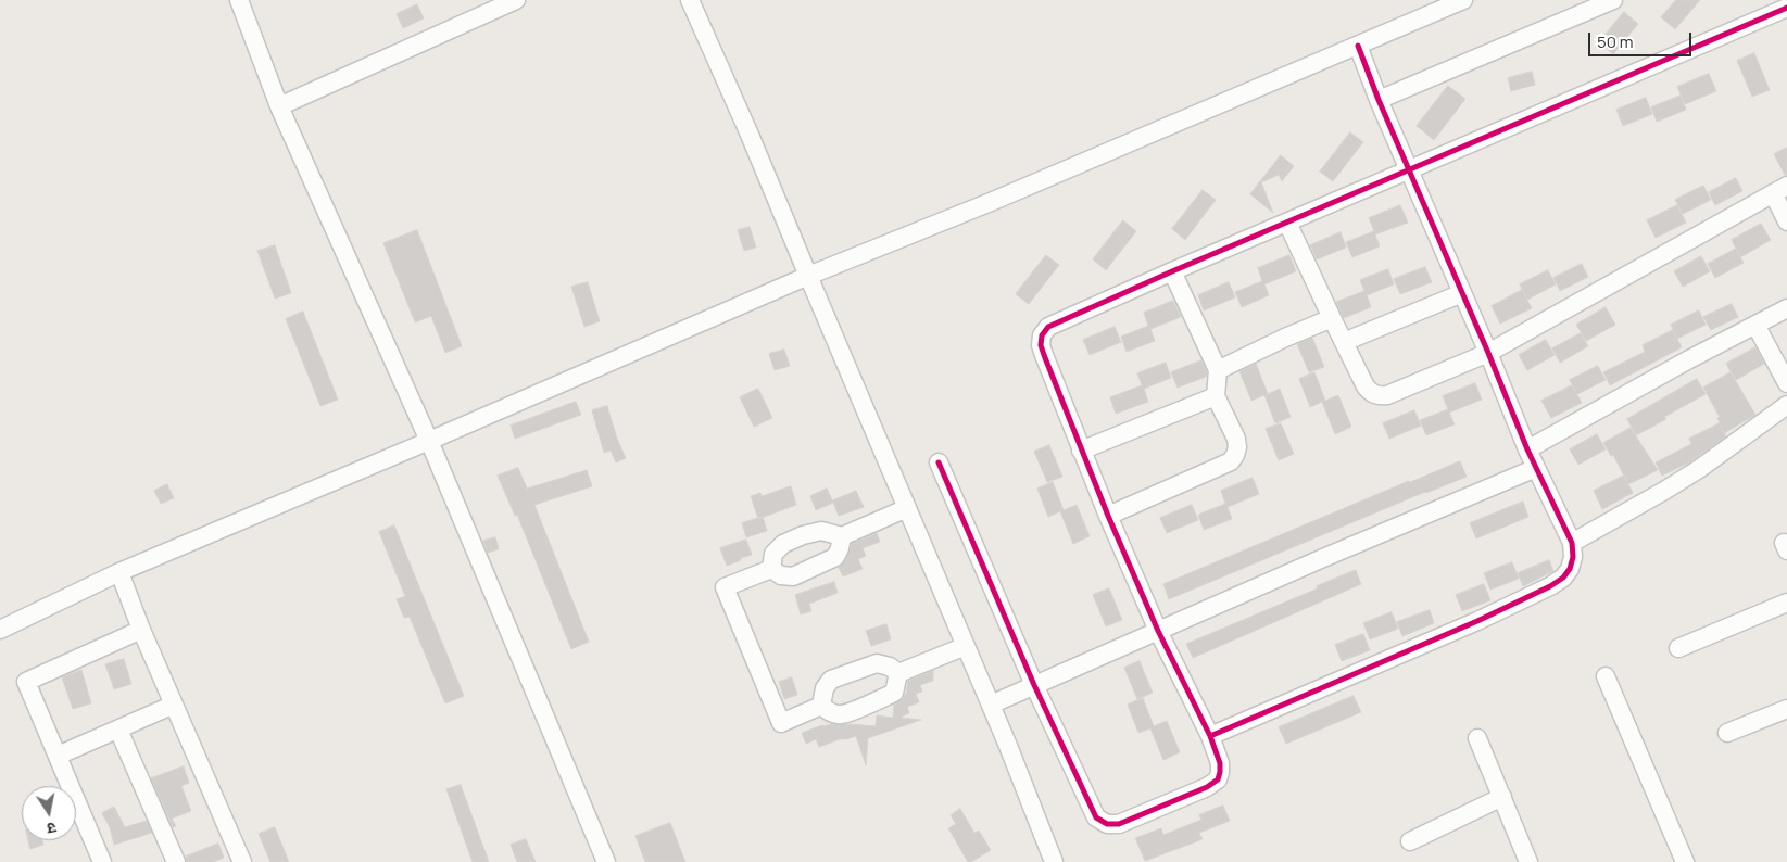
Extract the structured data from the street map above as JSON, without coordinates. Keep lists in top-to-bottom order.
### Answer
{
  "scale_bar": "50 m",
  "north": "bottom"
}
